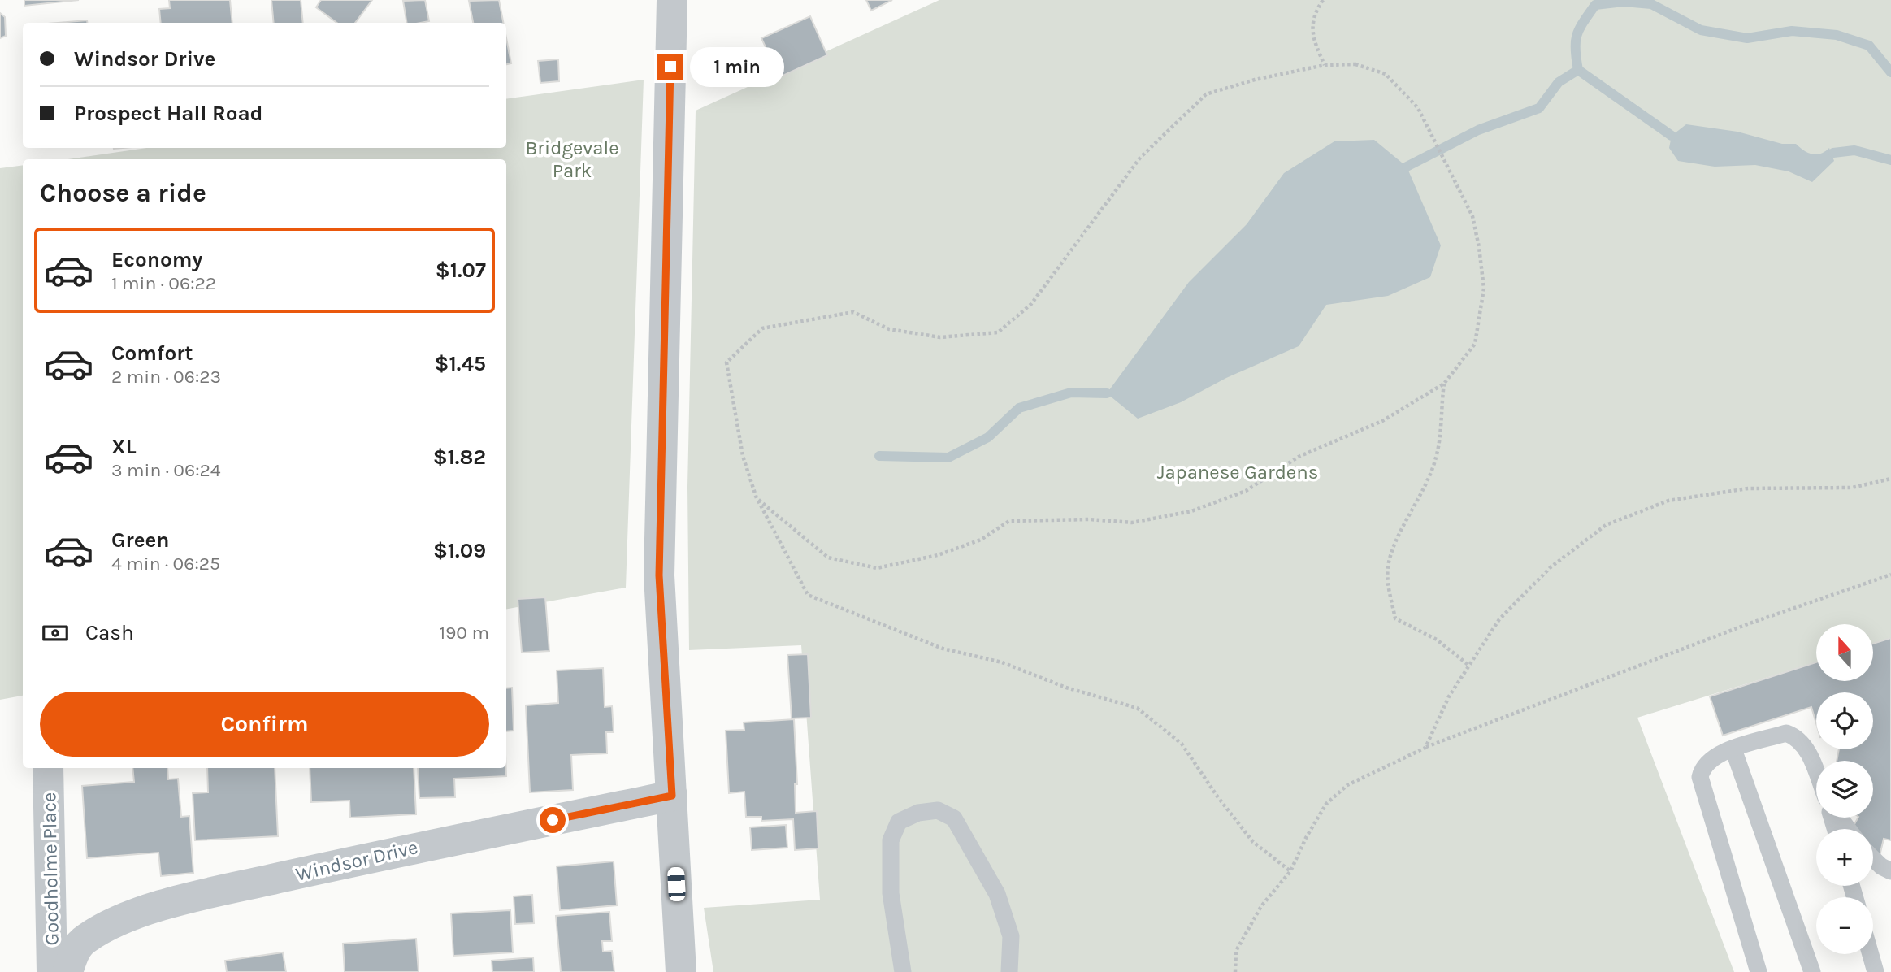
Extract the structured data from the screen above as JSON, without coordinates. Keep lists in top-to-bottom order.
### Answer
{
  "streets": {
    "street": ["Windsor Drive", "Goodholme Place"]
  },
  "parks": ["Bridgevale Park", "Japanese Gardens"],
  "north": "top",
  "page": {
    "banner": ["Windsor Drive", "Prospect Hall Road"],
    "bubble": "1 min",
    "heading": "Choose a ride",
    "list": [
      {
        "name": "Economy",
        "note": "1 min · 06:22",
        "value": "$1.07"
      },
      {
        "name": "Comfort",
        "note": "2 min · 06:23",
        "value": "$1.45"
      },
      {
        "name": "XL",
        "note": "3 min · 06:24",
        "value": "$1.82"
      },
      {
        "name": "Green",
        "note": "4 min · 06:25",
        "value": "$1.09"
      }
    ],
    "pay": ["Cash", "190 m"],
    "map_buttons": ["+", "−"],
    "buttons": "Confirm"
  }
}
